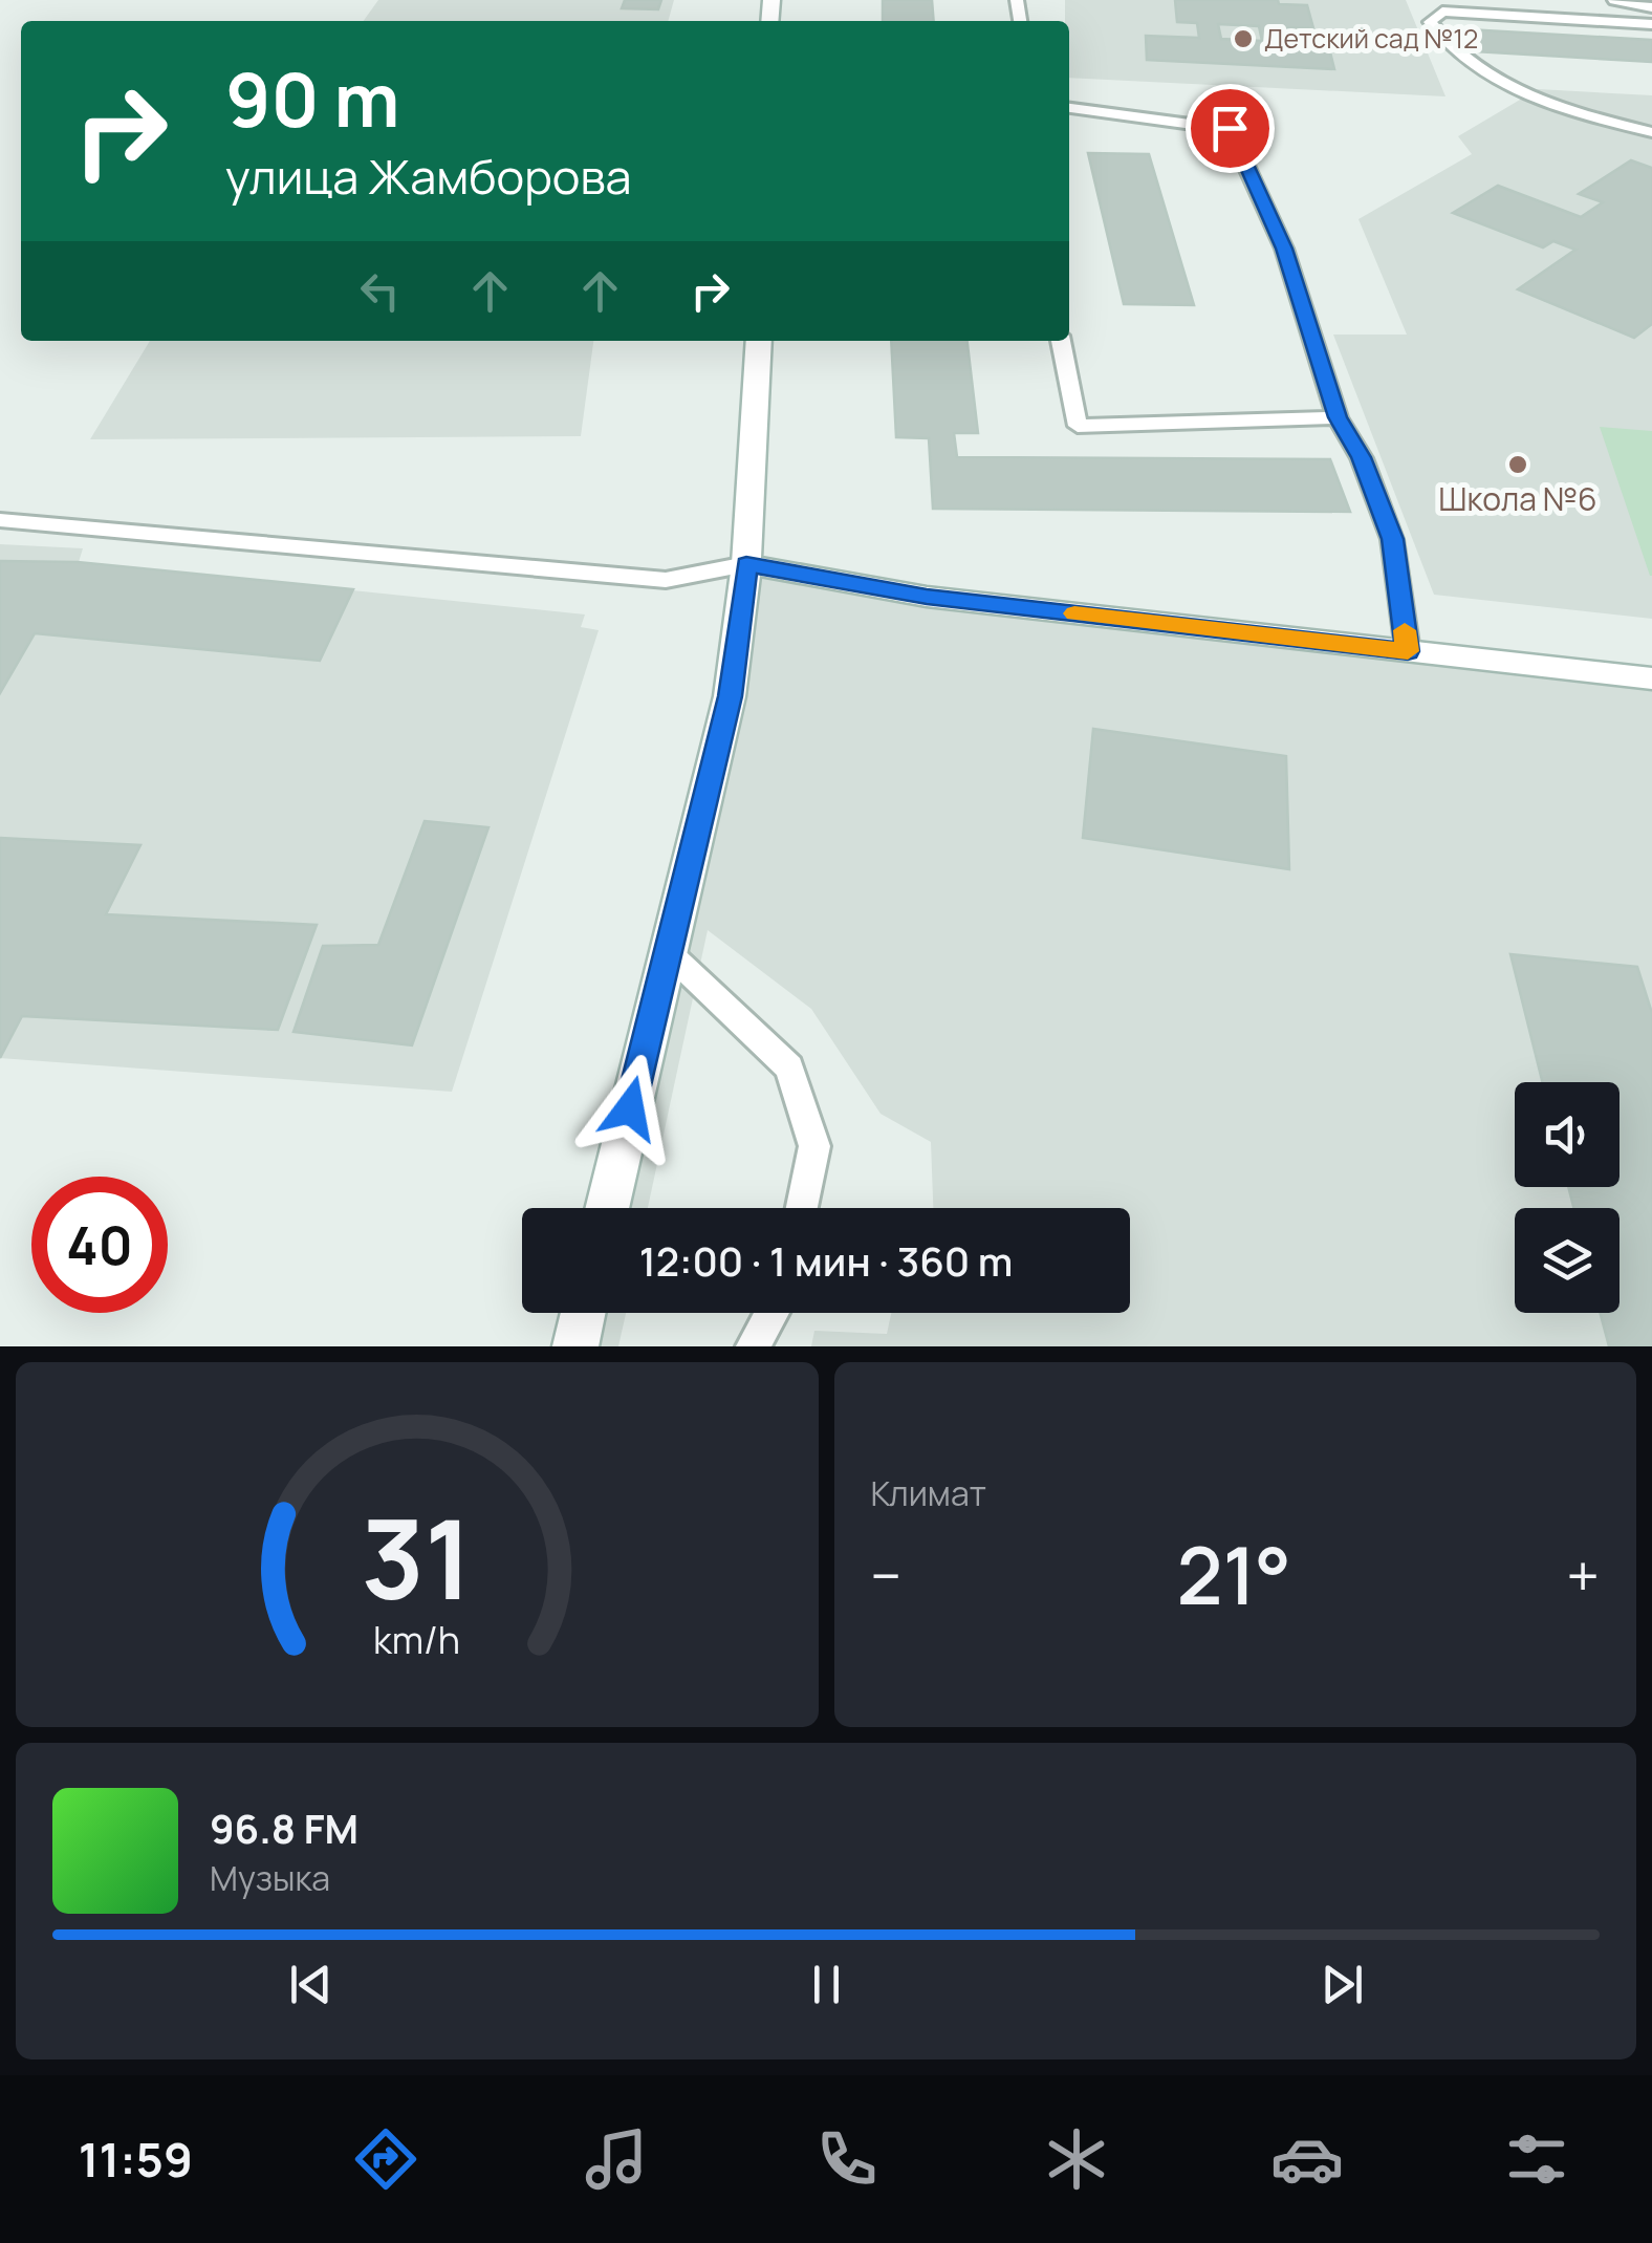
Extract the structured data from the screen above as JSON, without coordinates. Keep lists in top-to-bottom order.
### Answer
{
  "places": ["Детский сад №12", "Школа №6"],
  "page": {
    "turn": ["90 m", "улица Жамборова"],
    "limit": "40",
    "trip": "12:00 · 1 мин · 360 m",
    "tile": "Климат",
    "heat": ["−", "21°", "+"],
    "song": ["96.8 FM", "Музыка"],
    "tabs": "11:59",
    "gauge": ["31", "km/h"]
  }
}
